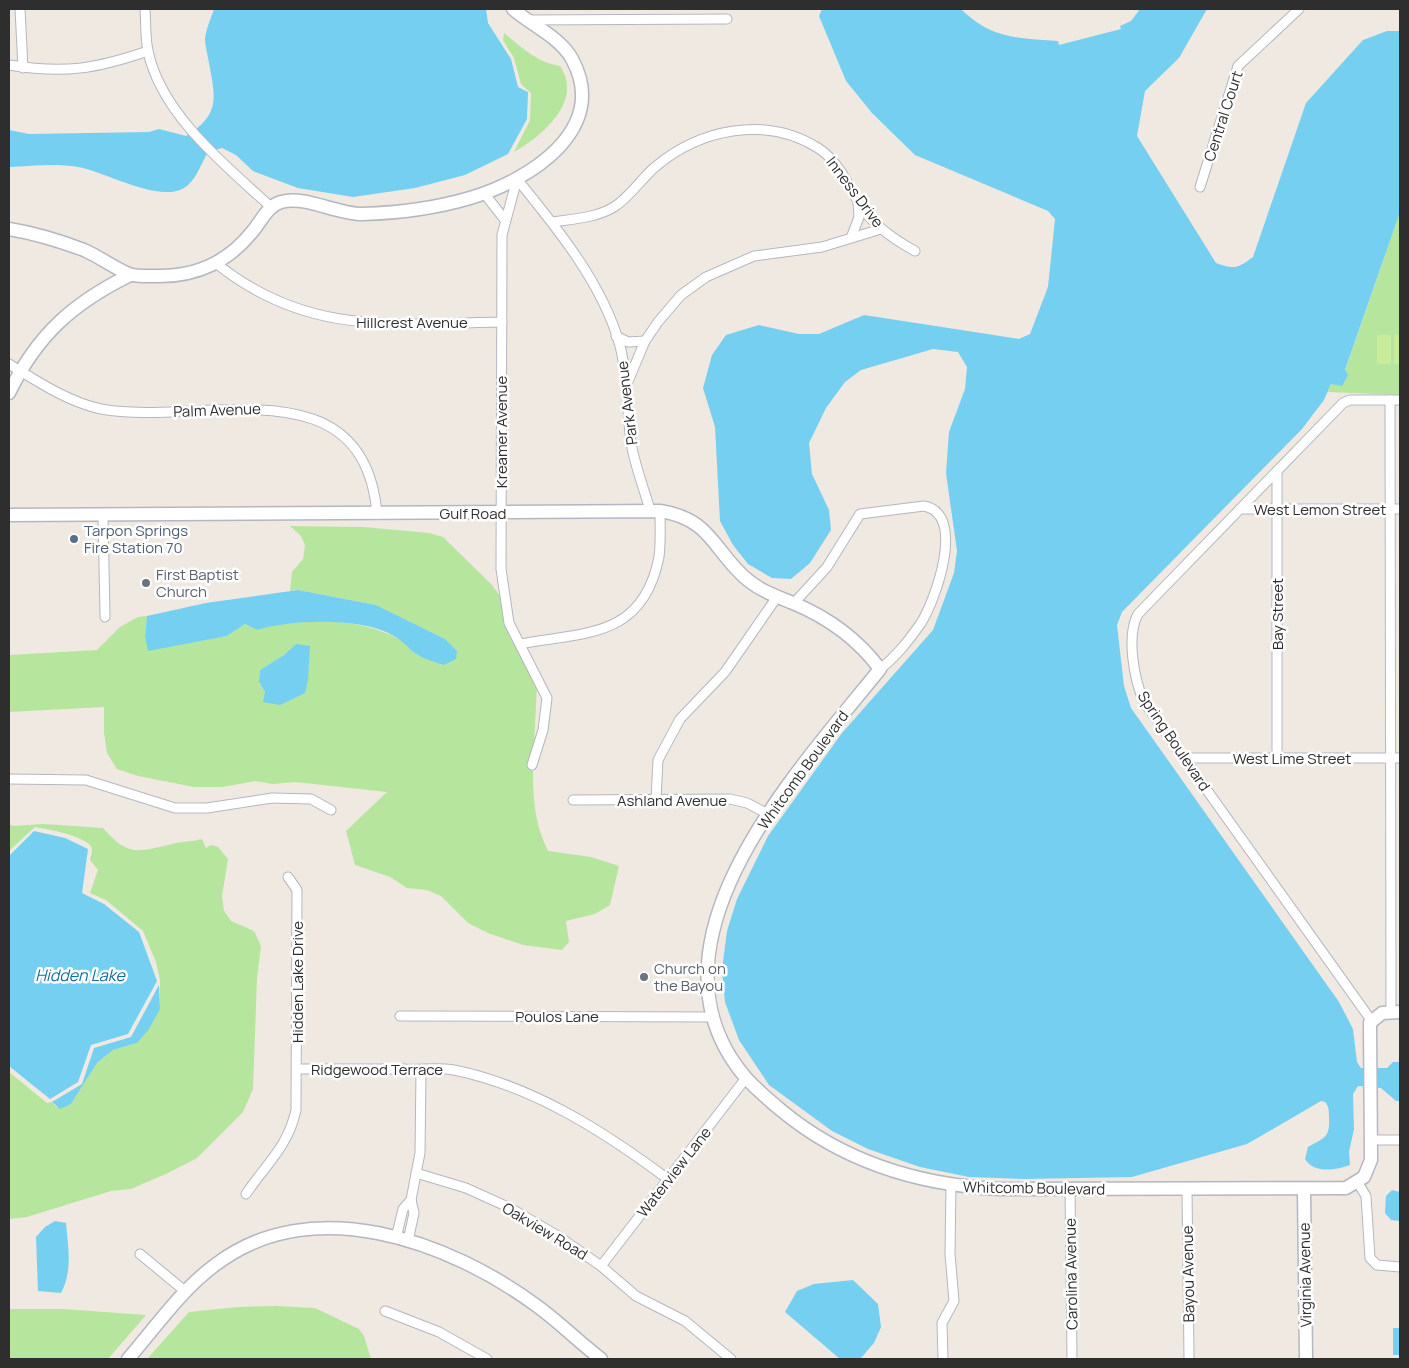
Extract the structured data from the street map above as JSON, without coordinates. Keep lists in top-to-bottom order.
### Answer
{
  "streets": {
    "street": [
      "Central Court",
      "Inness Drive",
      "Hillcrest Avenue",
      "Park Avenue",
      "Palm Avenue",
      "Kreamer Avenue",
      "West Lemon Street",
      "Gulf Road",
      "Bay Street",
      "Spring Boulevard",
      "West Lime Street",
      "Whitcomb Boulevard",
      "Ashland Avenue",
      "Hidden Lake Drive",
      "Poulos Lane",
      "Ridgewood Terrace",
      "Waterview Lane",
      "Oakview Road",
      "Carolina Avenue",
      "Bayou Avenue",
      "Virginia Avenue"
    ]
  },
  "crossings": [
    ["Inness Drive", "Park Avenue"],
    ["Hillcrest Avenue", "Kreamer Avenue"],
    ["Park Avenue", "Kreamer Avenue"],
    ["Park Avenue", "Gulf Road"],
    ["Palm Avenue", "Gulf Road"],
    ["Kreamer Avenue", "Gulf Road"],
    ["West Lemon Street", "Bay Street"],
    ["West Lemon Street", "Spring Boulevard"],
    ["Gulf Road", "Whitcomb Boulevard"],
    ["Bay Street", "Spring Boulevard"],
    ["Bay Street", "West Lime Street"],
    ["Spring Boulevard", "West Lime Street"],
    ["Whitcomb Boulevard", "Ashland Avenue"],
    ["Whitcomb Boulevard", "Poulos Lane"],
    ["Whitcomb Boulevard", "Waterview Lane"],
    ["Whitcomb Boulevard", "Carolina Avenue"],
    ["Whitcomb Boulevard", "Bayou Avenue"],
    ["Whitcomb Boulevard", "Virginia Avenue"],
    ["Hidden Lake Drive", "Ridgewood Terrace"],
    ["Ridgewood Terrace", "Waterview Lane"],
    ["Waterview Lane", "Oakview Road"]
  ],
  "water": ["Hidden Lake"],
  "places": ["Tarpon Springs Fire Station 70", "First Baptist Church", "Church on the Bayou"]
}
